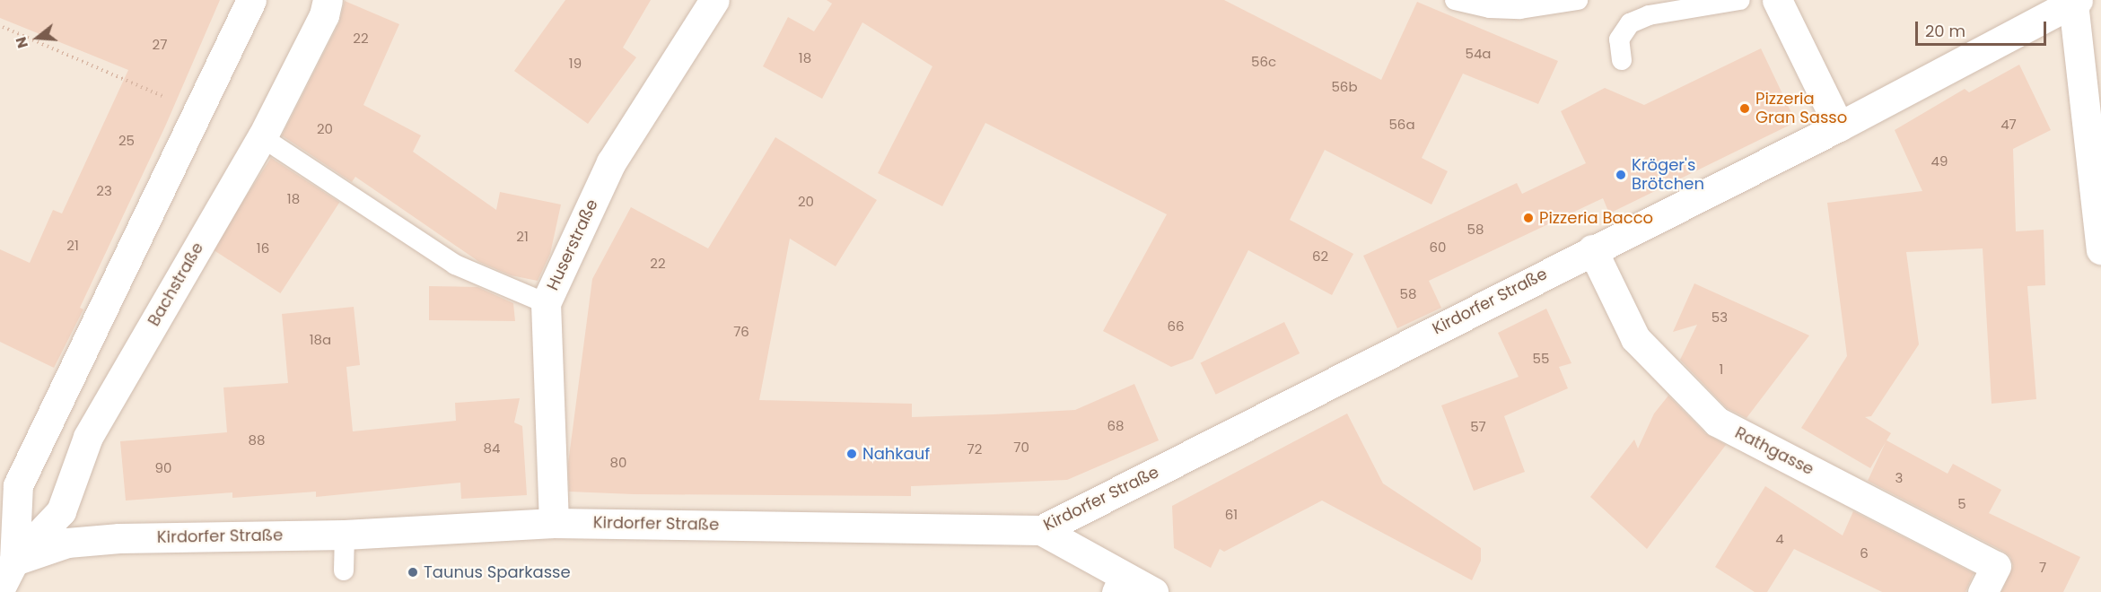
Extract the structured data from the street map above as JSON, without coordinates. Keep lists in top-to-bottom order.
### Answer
{
  "streets": {
    "street": [
      "Huserstraße",
      "Bachstraße",
      "Kirdorfer Straße",
      "Rathgasse"
    ]
  },
  "crossings": [
    ["Huserstraße", "Kirdorfer Straße"],
    ["Bachstraße", "Kirdorfer Straße"],
    ["Kirdorfer Straße", "Rathgasse"]
  ],
  "places": [
    "Pizzeria Gran Sasso",
    "Kröger's Brötchen",
    "Pizzeria Bacco",
    "Nahkauf",
    "Taunus Sparkasse"
  ],
  "house_numbers": [
    "22",
    "27",
    "54a",
    "18",
    "56c",
    "19",
    "56b",
    "56a",
    "47",
    "20",
    "25",
    "49",
    "23",
    "18",
    "20",
    "58",
    "21",
    "21",
    "60",
    "16",
    "62",
    "22",
    "58",
    "53",
    "66",
    "76",
    "18a",
    "55",
    "1",
    "68",
    "57",
    "88",
    "70",
    "84",
    "72",
    "80",
    "90",
    "3",
    "5",
    "61",
    "4",
    "6",
    "7"
  ],
  "scale_bar": "20 m",
  "north": "left"
}
